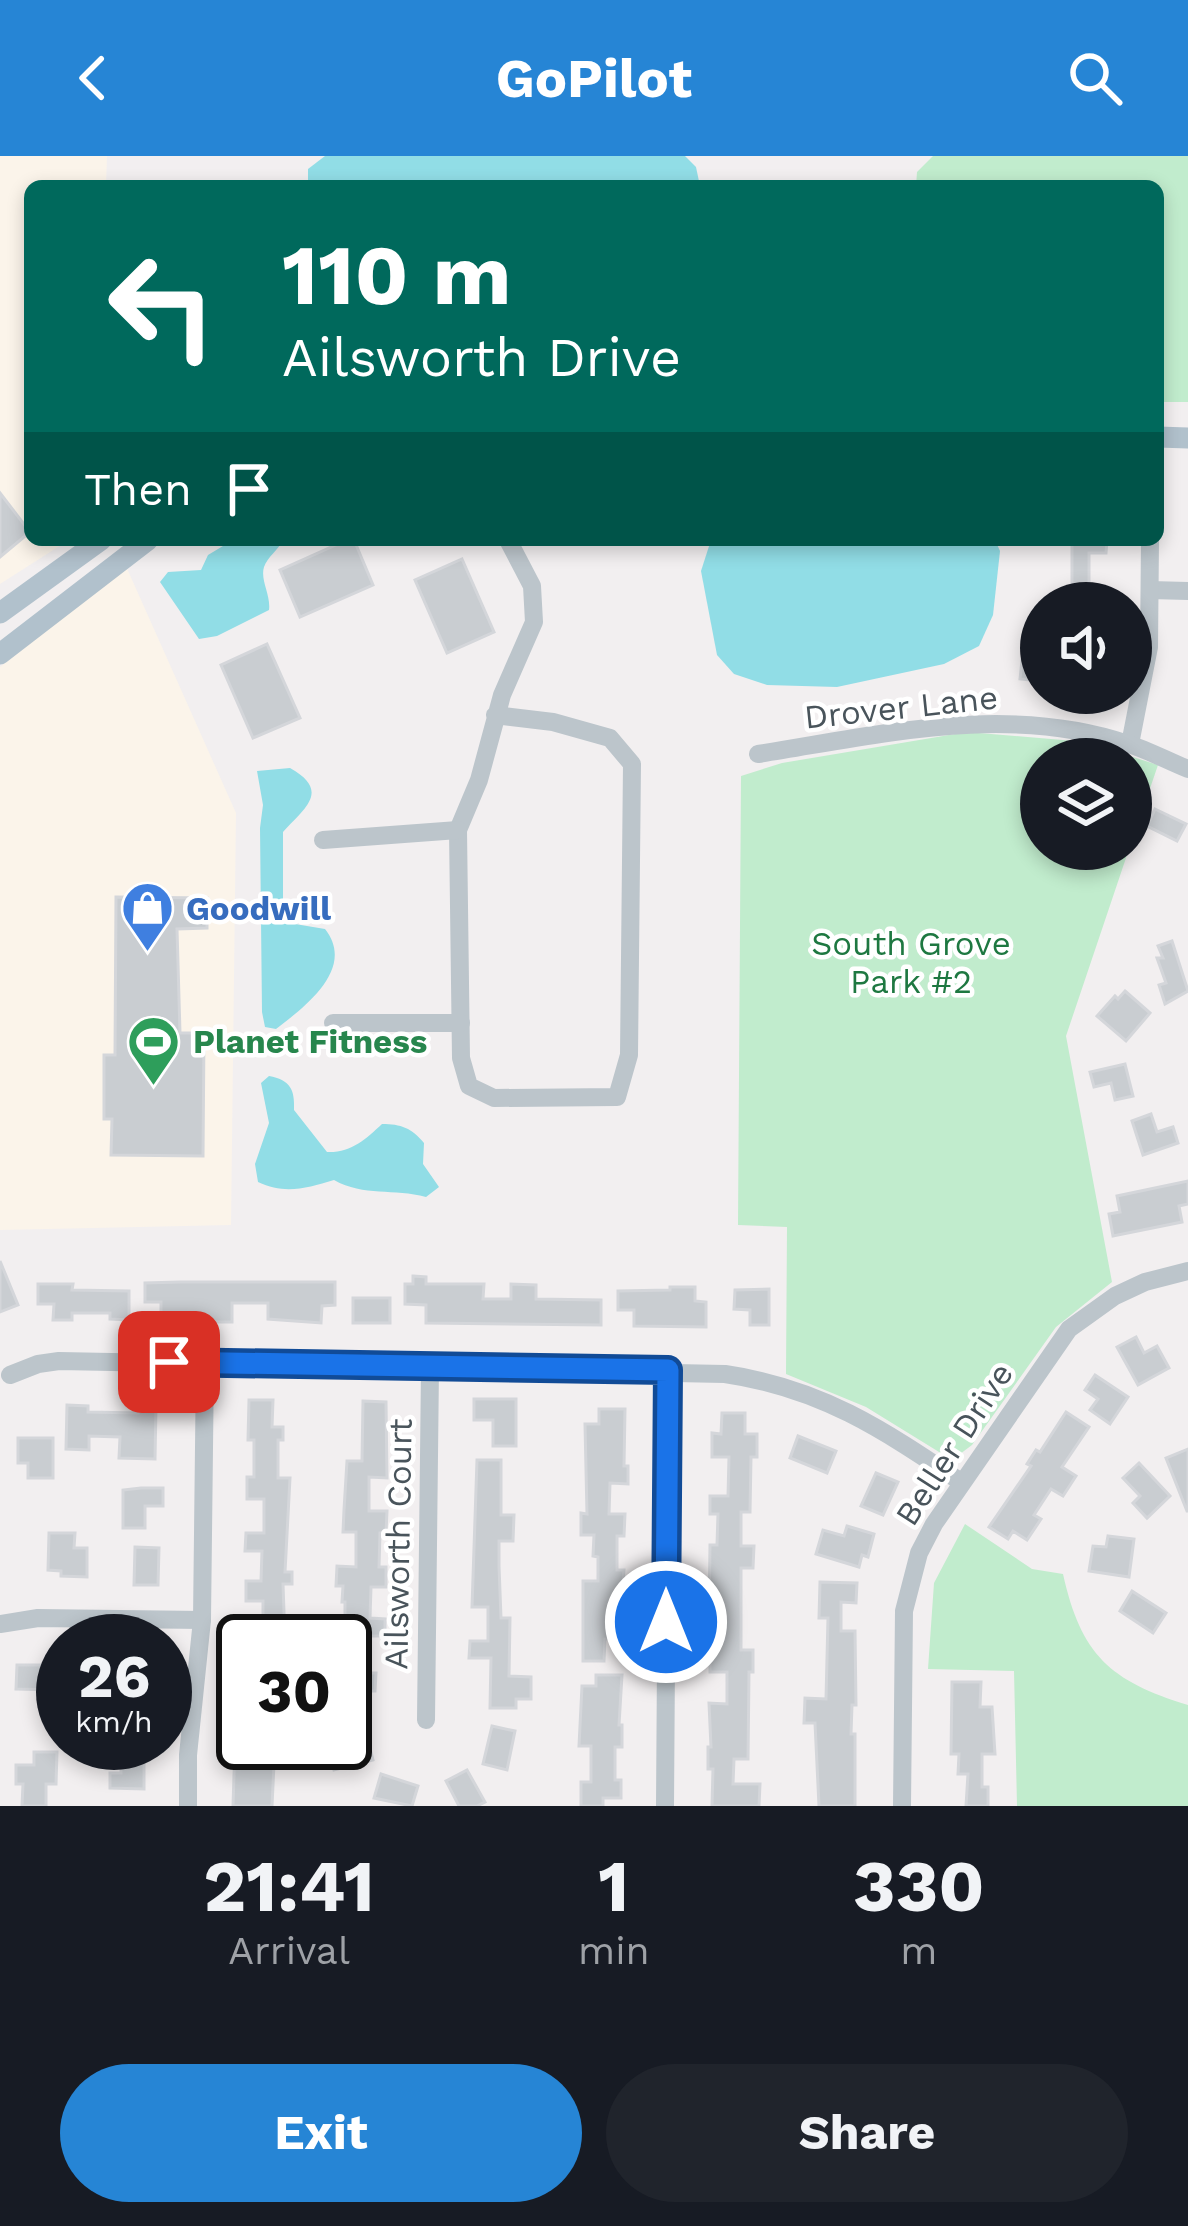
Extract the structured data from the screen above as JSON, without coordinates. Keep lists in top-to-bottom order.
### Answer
{
  "streets": {
    "street": ["Drover Lane", "Beller Drive", "Ailsworth Court"]
  },
  "parks": ["South Grove Park #2"],
  "places": {
    "shop": ["Goodwill"],
    "sports": ["Planet Fitness"]
  },
  "page": {
    "header": "GoPilot",
    "turn": ["110 m", "Ailsworth Drive"],
    "then": "Then",
    "speed": "26 km/h",
    "limit": "30",
    "eta": [
      "21:41",
      "Arrival",
      "1",
      "min",
      "330",
      "m"
    ],
    "buttons": ["Exit", "Share"]
  }
}
